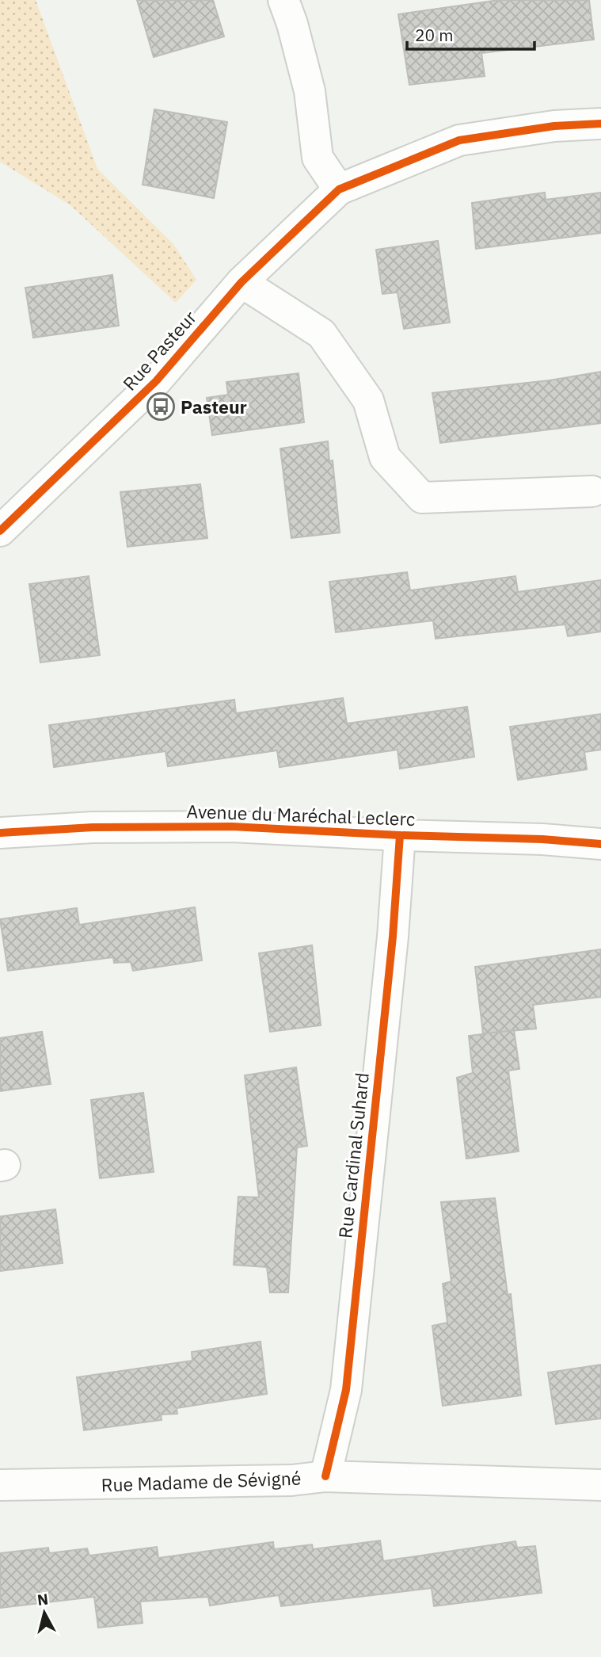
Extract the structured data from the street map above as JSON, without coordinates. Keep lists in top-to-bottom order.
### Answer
{
  "streets": {
    "street": [
      "Rue Pasteur",
      "Avenue du Maréchal Leclerc",
      "Rue Cardinal Suhard",
      "Rue Madame de Sévigné"
    ]
  },
  "crossings": [
    ["Avenue du Maréchal Leclerc", "Rue Cardinal Suhard"],
    ["Rue Cardinal Suhard", "Rue Madame de Sévigné"]
  ],
  "places": {
    "bus stop": ["Pasteur"]
  },
  "scale_bar": "20 m",
  "north": "top"
}
